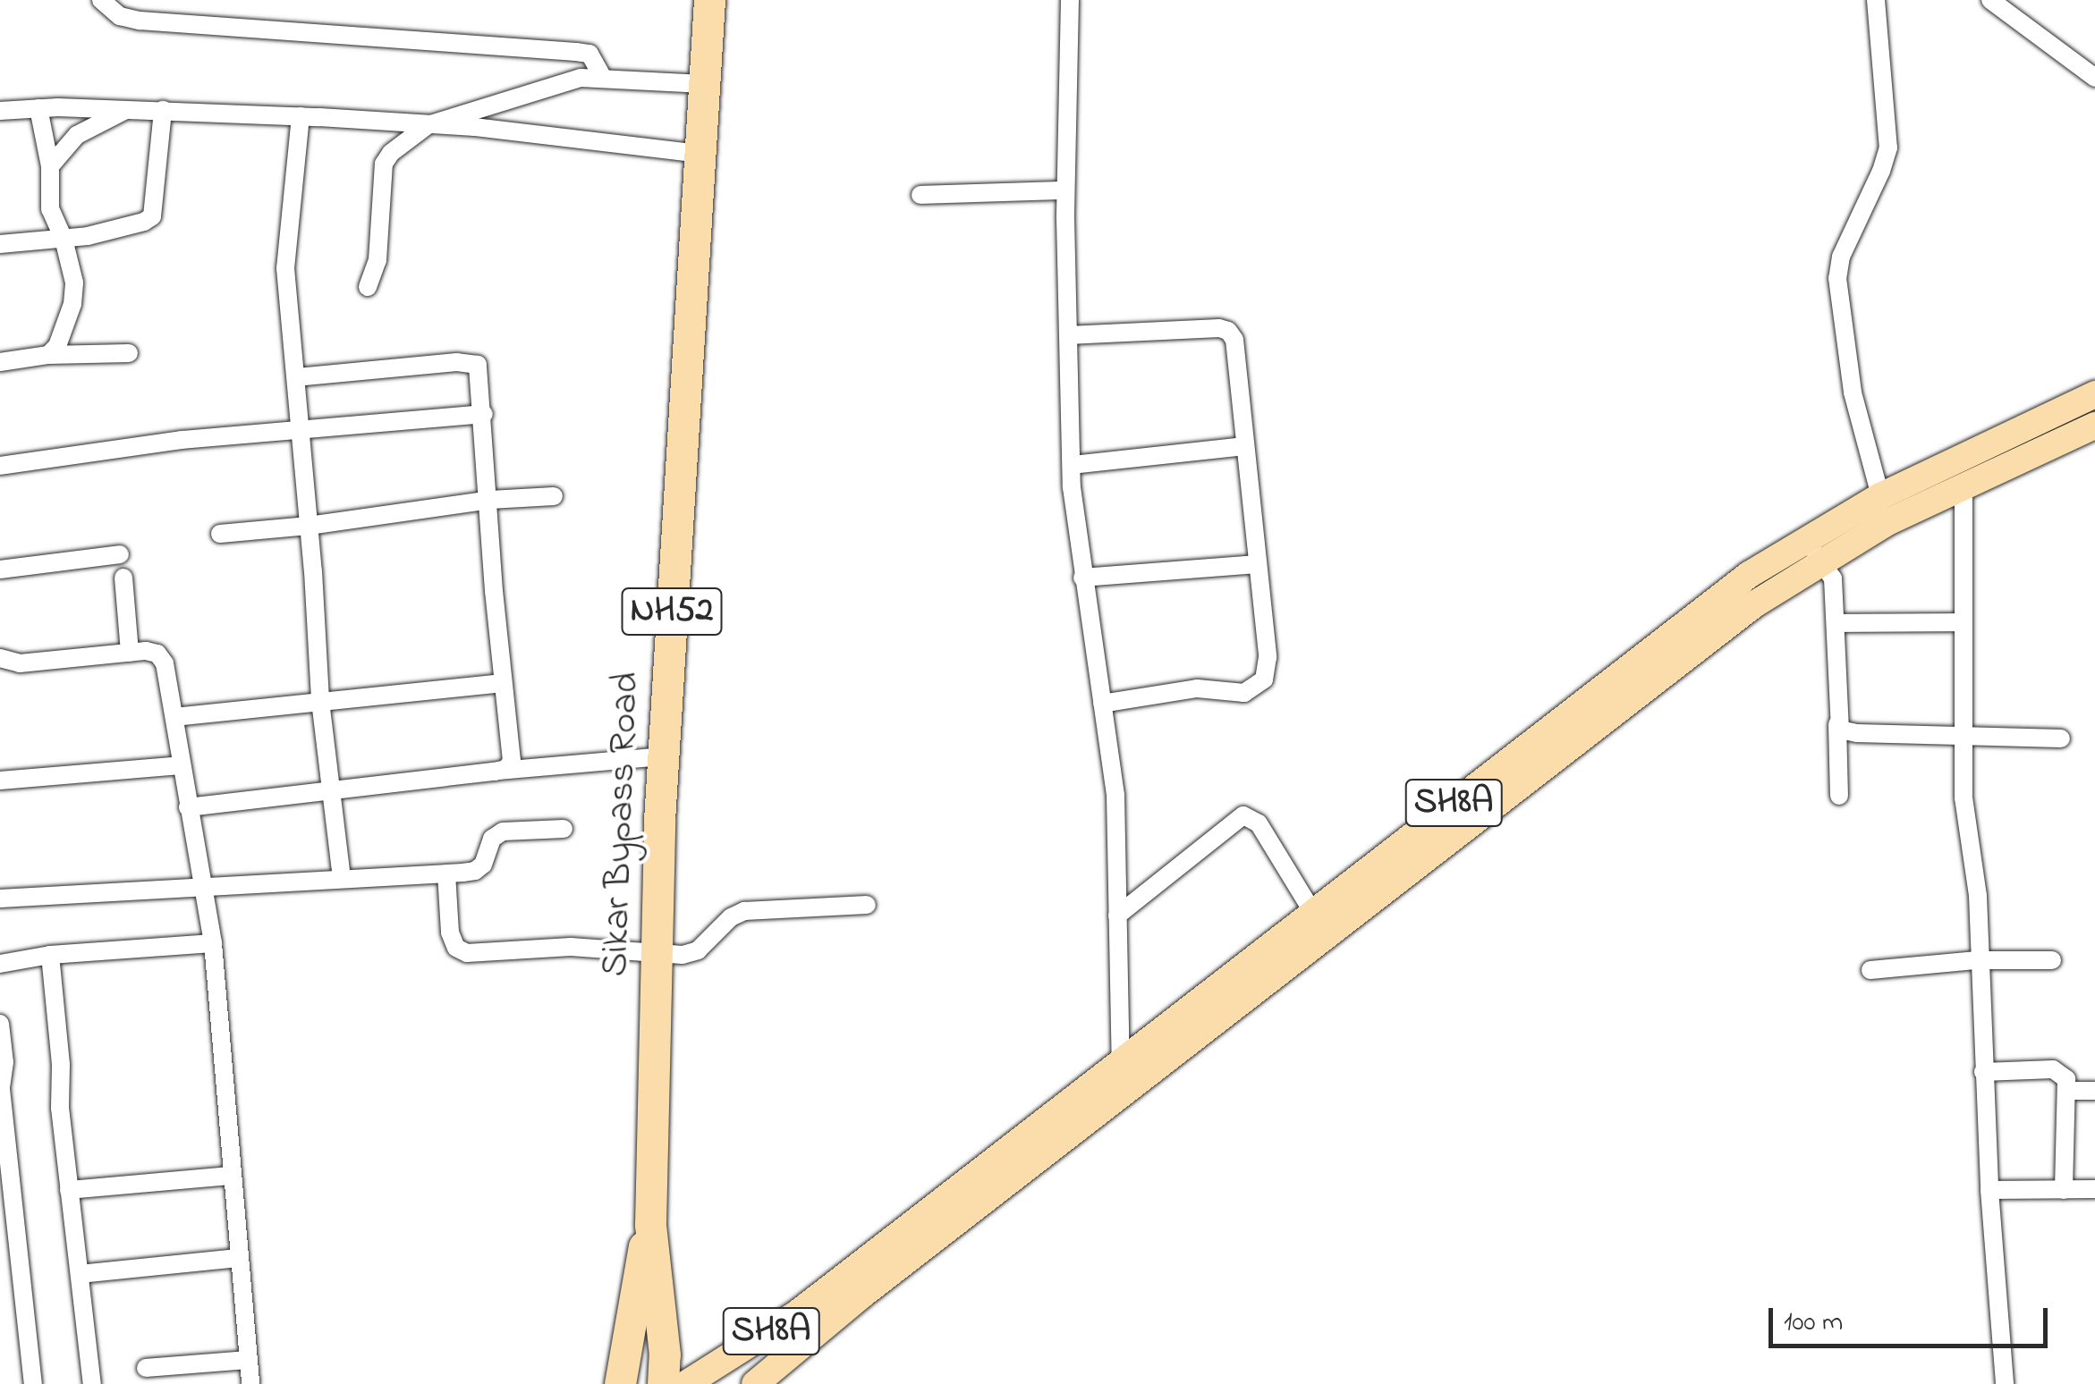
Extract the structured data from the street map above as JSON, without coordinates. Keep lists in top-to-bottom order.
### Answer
{
  "streets": {
    "highway": ["NH52", "Sikar Bypass Road"],
    "main road": ["SH8A"]
  },
  "scale_bar": "100 m"
}
